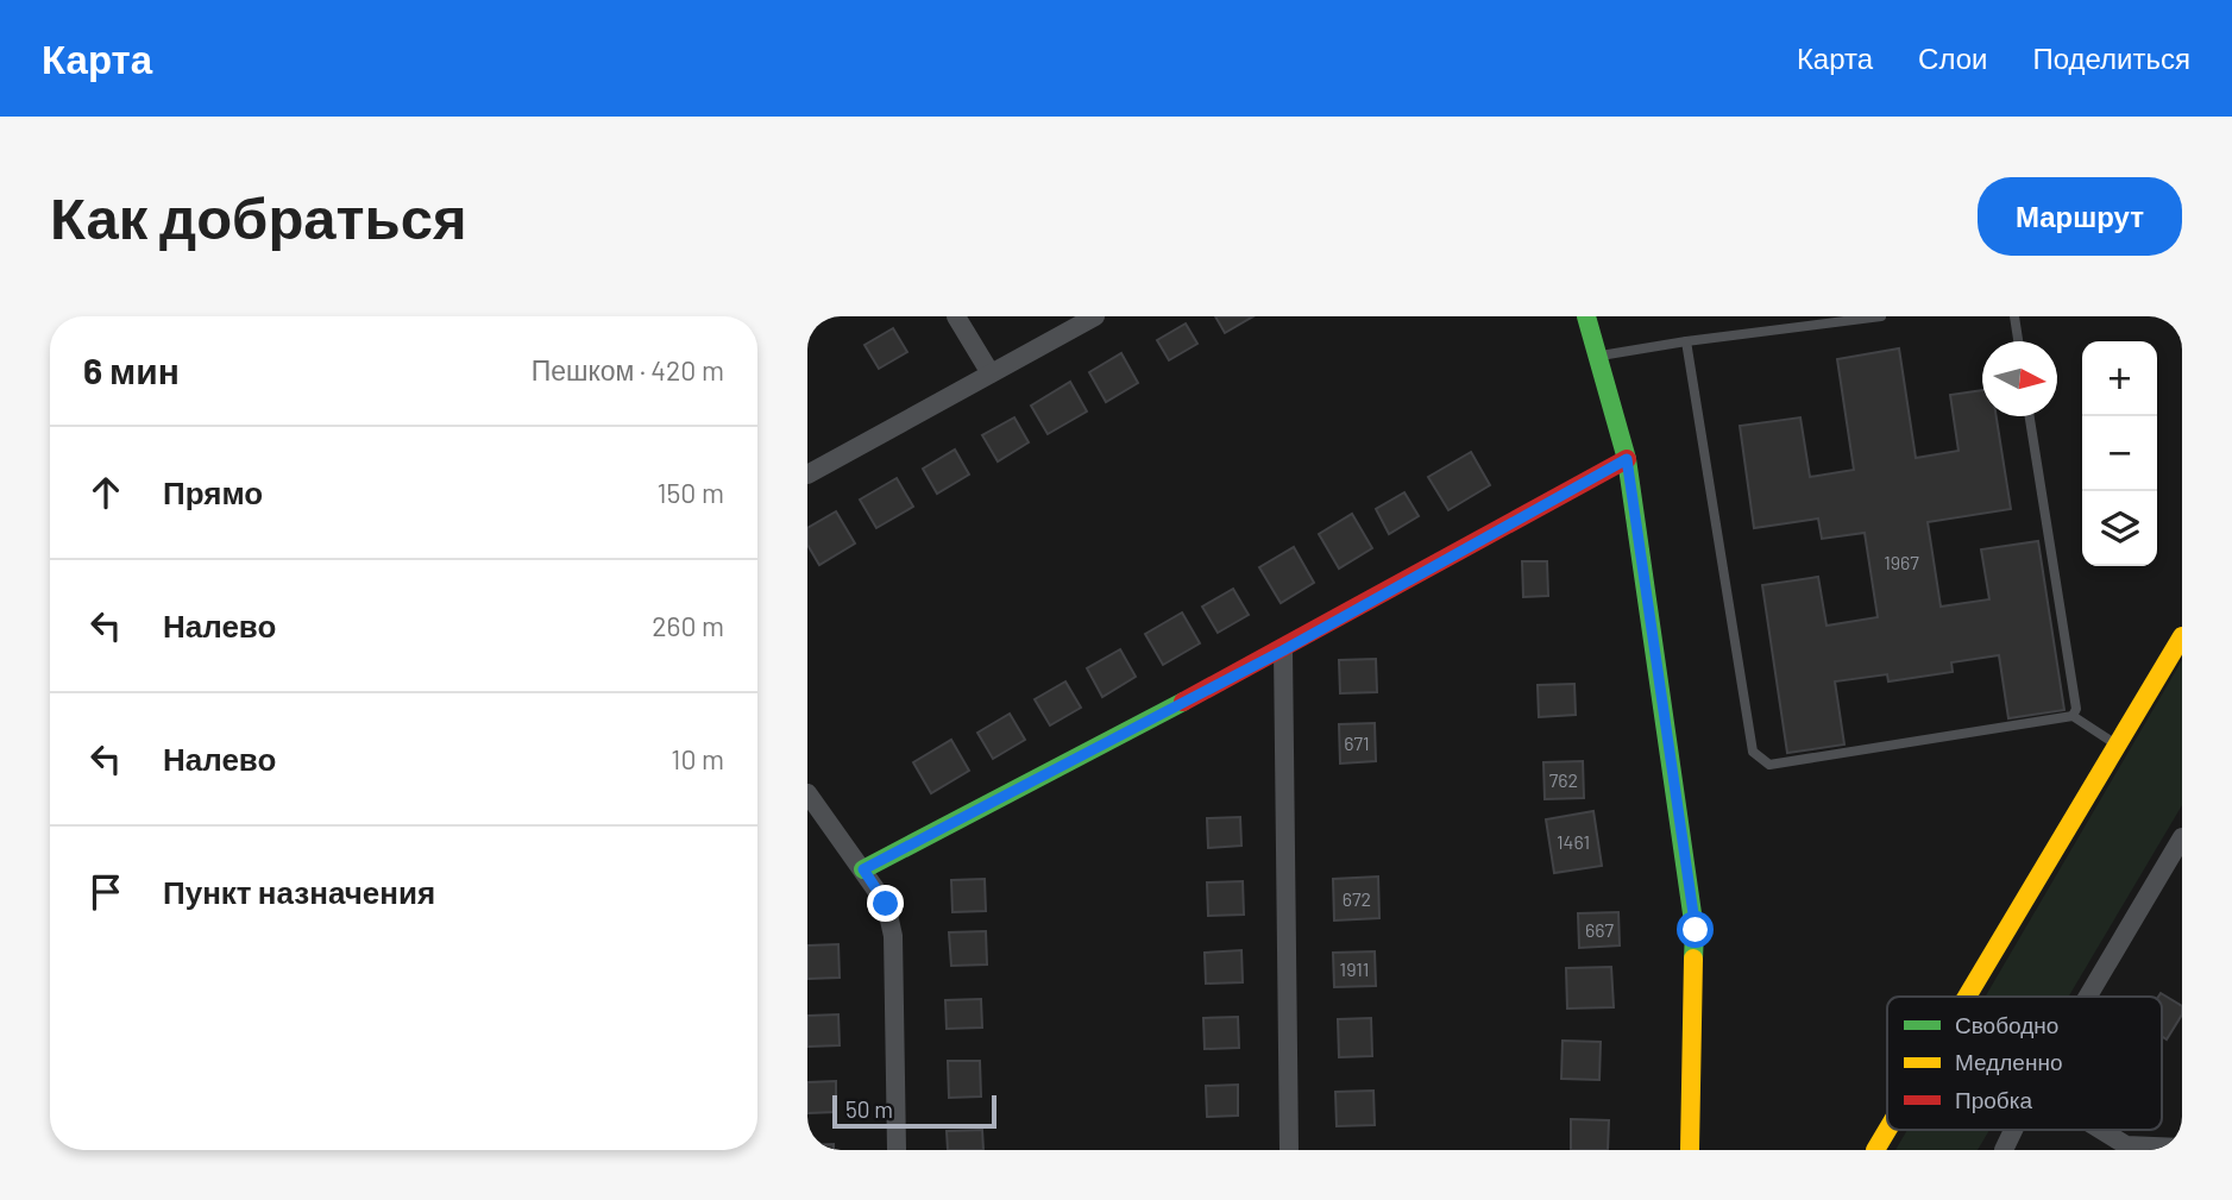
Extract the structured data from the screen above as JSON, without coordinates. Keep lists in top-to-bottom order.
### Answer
{
  "house_numbers": [
    "1967",
    "671",
    "762",
    "1461",
    "672",
    "667",
    "1911"
  ],
  "legend": ["Свободно", "Медленно", "Пробка"],
  "scale_bar": "50 m",
  "north": "right",
  "page": {
    "header": "Карта",
    "nav": ["Карта", "Слои", "Поделиться"],
    "buttons": "Маршрут",
    "title": "Как добраться",
    "heading": ["6 мин", "Пешком · 420 m"],
    "map_buttons": ["+", "−"],
    "list": [
      ["Прямо", "150 m"],
      ["Налево", "260 m"],
      ["Налево", "10 m"],
      "Пункт назначения"
    ],
    "scale": "50 m"
  }
}
